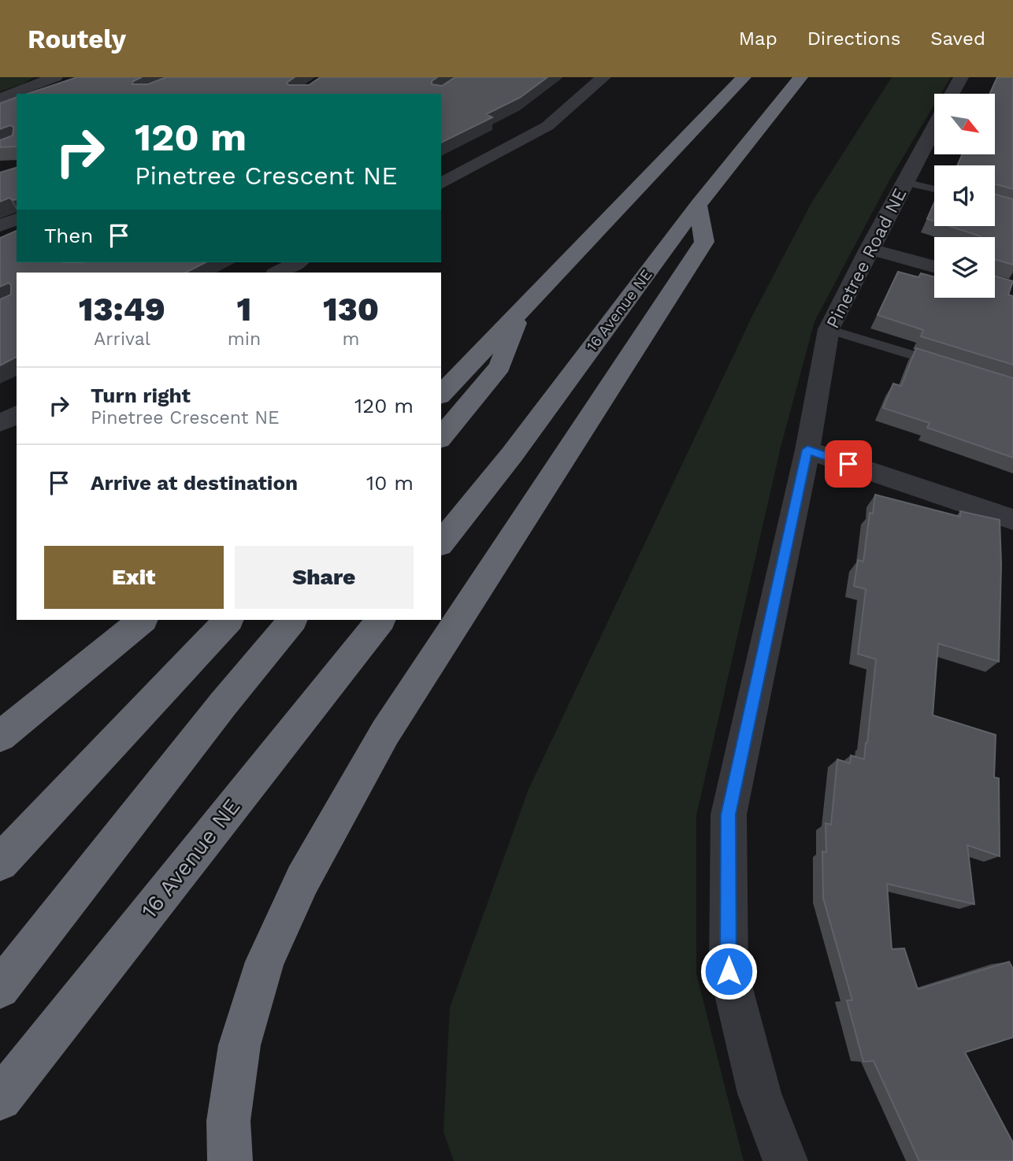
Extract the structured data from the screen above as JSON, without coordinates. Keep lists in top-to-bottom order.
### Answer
{
  "streets": {
    "highway": ["16 Avenue NE"],
    "street": ["Pinetree Road NE"]
  },
  "north": "bottom right",
  "page": {
    "header": "Routely",
    "nav": ["Map", "Directions", "Saved"],
    "turn": ["120 m", "Pinetree Crescent NE"],
    "then": "Then",
    "eta": [
      "13:49",
      "Arrival",
      "1",
      "min",
      "130",
      "m"
    ],
    "list": [
      {
        "name": "Turn right",
        "note": "Pinetree Crescent NE",
        "value": "120 m"
      },
      {
        "name": "Arrive at destination",
        "value": "10 m"
      }
    ],
    "buttons": ["Exit", "Share"]
  }
}
